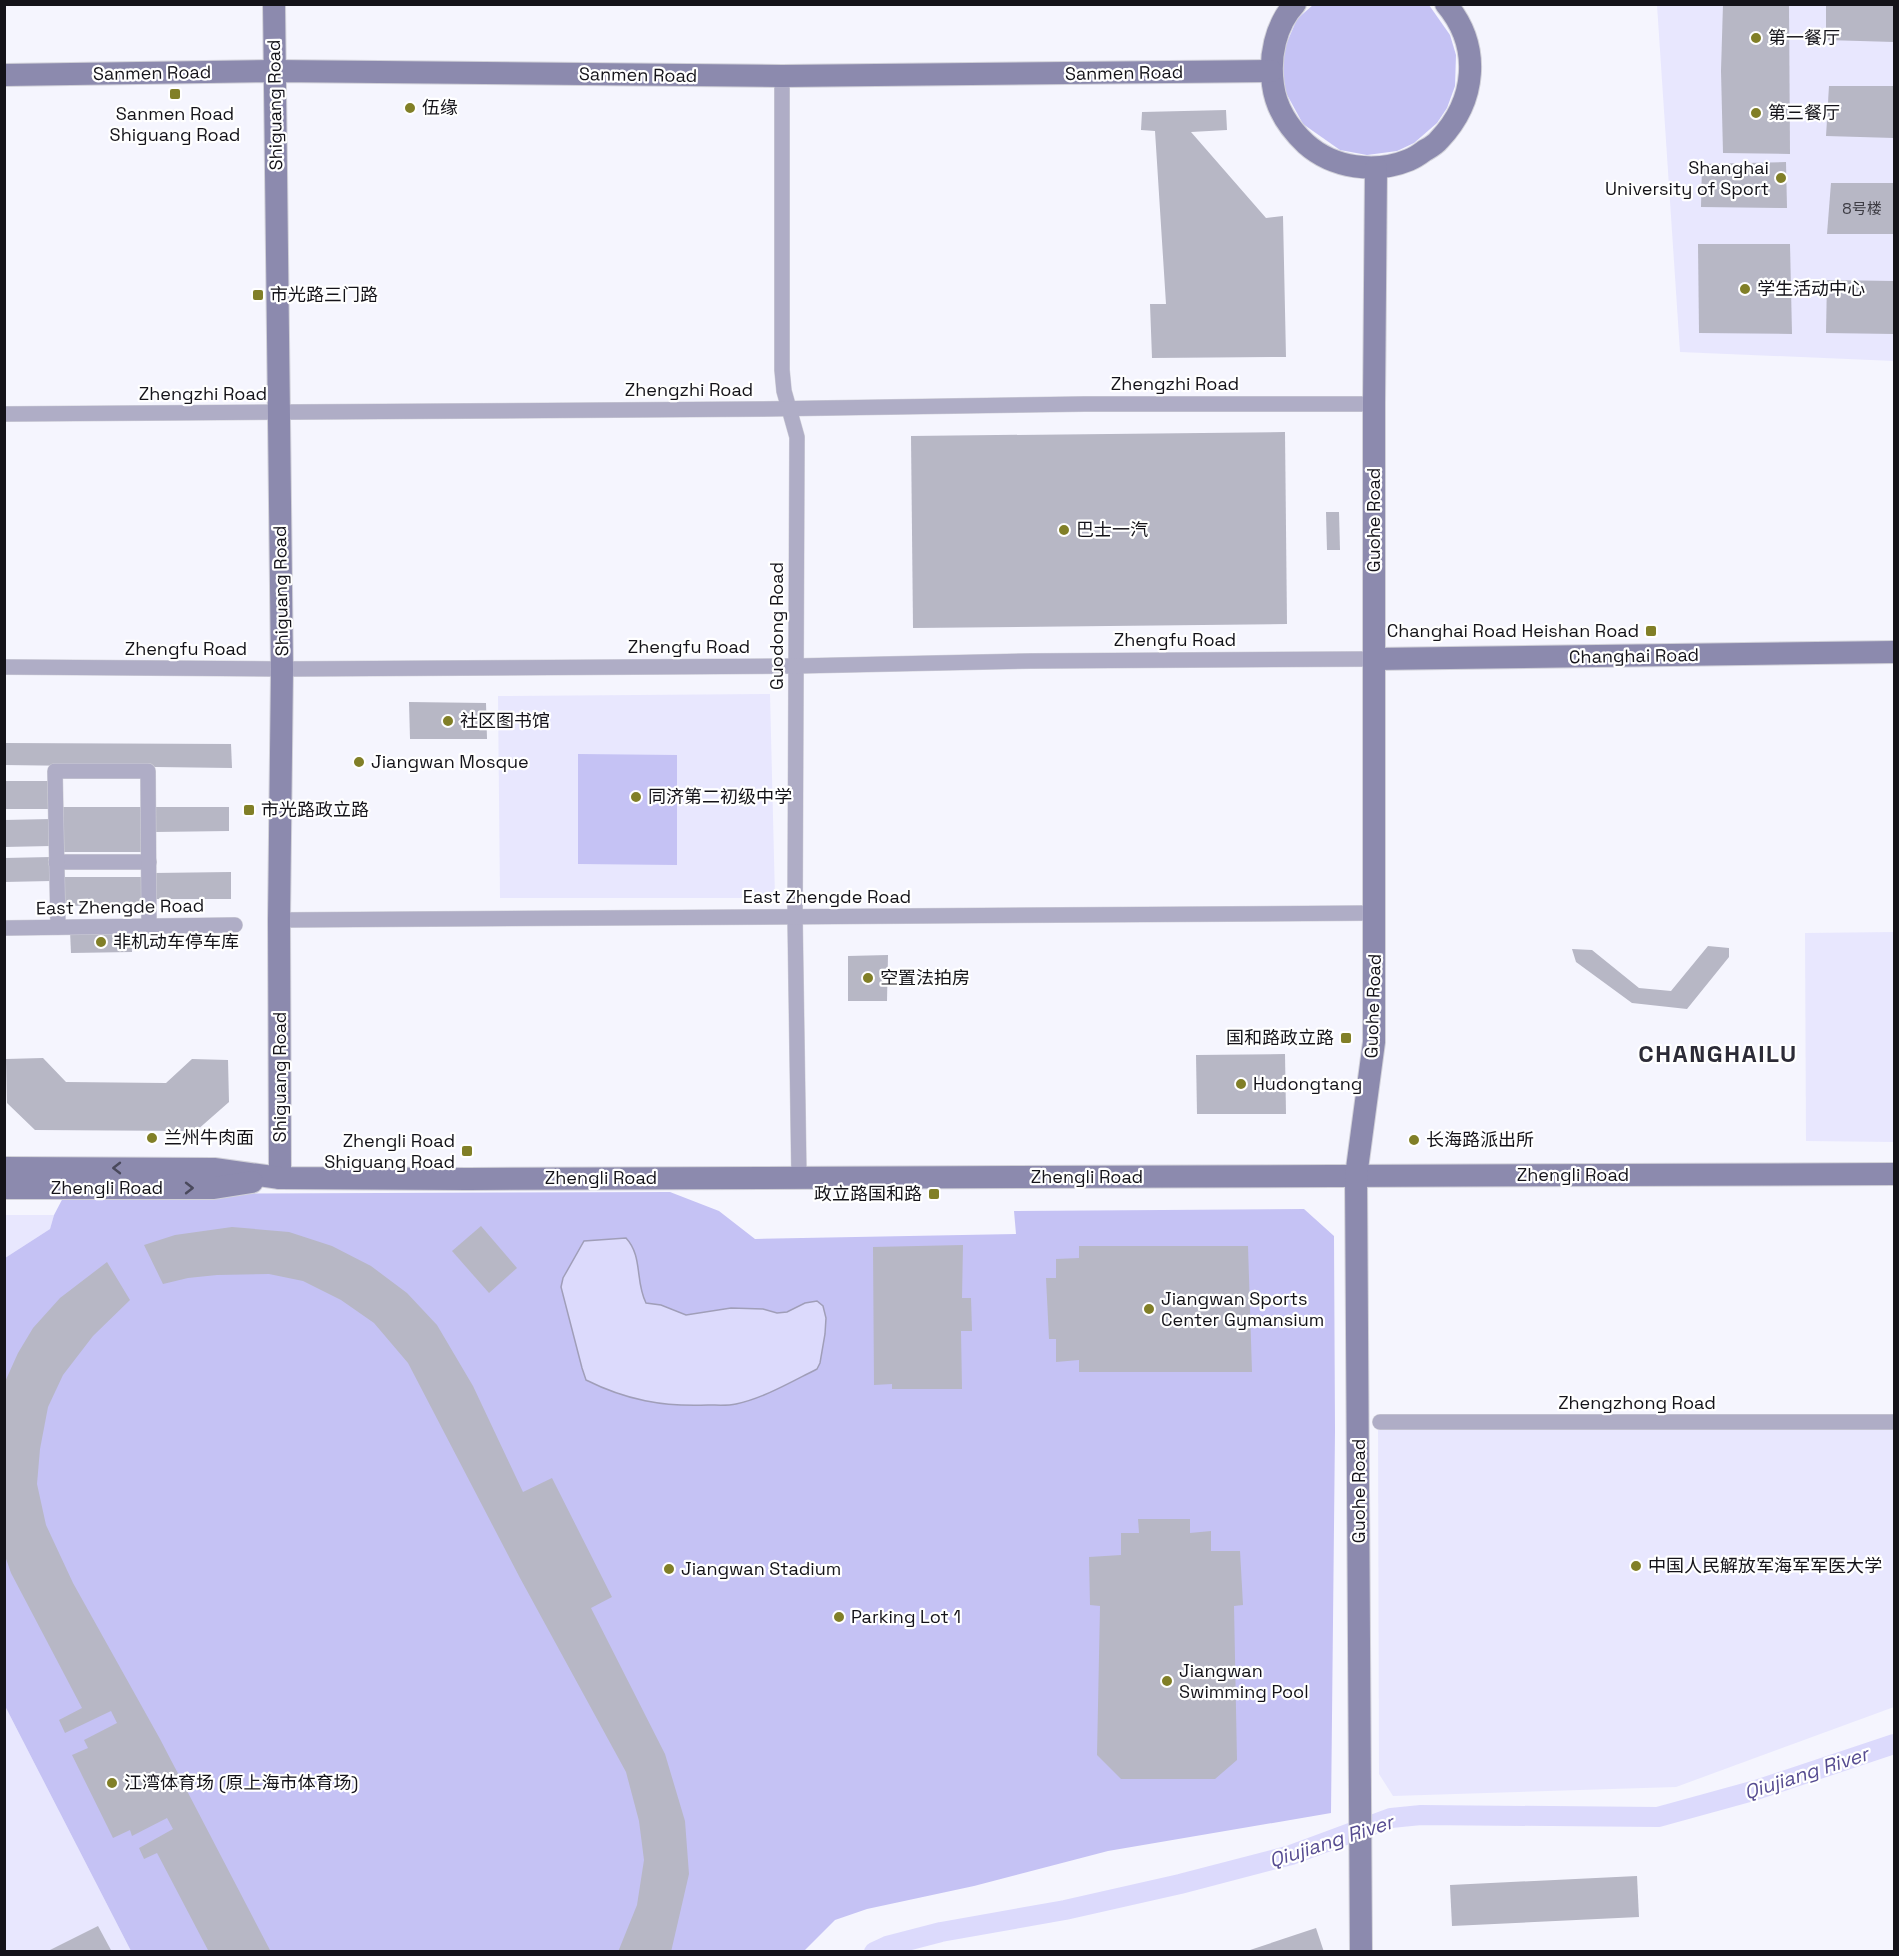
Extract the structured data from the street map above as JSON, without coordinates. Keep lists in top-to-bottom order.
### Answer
{
  "streets": {
    "street": [
      "Sanmen Road",
      "Shiguang Road",
      "Zhengzhi Road",
      "Guohe Road",
      "Guodong Road",
      "Zhengfu Road",
      "Changhai Road",
      "East Zhengde Road",
      "Zhengli Road",
      "Zhengzhong Road"
    ]
  },
  "crossings": [
    ["Sanmen Road", "Shiguang Road"],
    ["Sanmen Road", "Guodong Road"],
    ["Shiguang Road", "Zhengzhi Road"],
    ["Shiguang Road", "Zhengfu Road"],
    ["Shiguang Road", "East Zhengde Road"],
    ["Shiguang Road", "Zhengli Road"],
    ["Zhengzhi Road", "Guohe Road"],
    ["Zhengzhi Road", "Guodong Road"],
    ["Guohe Road", "Zhengfu Road"],
    ["Guohe Road", "Changhai Road"],
    ["Guohe Road", "East Zhengde Road"],
    ["Guohe Road", "Zhengli Road"],
    ["Guodong Road", "Zhengfu Road"],
    ["Guodong Road", "East Zhengde Road"],
    ["Guodong Road", "Zhengli Road"],
    ["Zhengfu Road", "Changhai Road"]
  ],
  "districts": ["CHANGHAILU"],
  "water": ["Qiujiang River"],
  "places": {
    "other": [
      "第一餐厅",
      "伍缘",
      "第三餐厅",
      "Shanghai University of Sport",
      "学生活动中心",
      "巴士一汽",
      "社区图书馆",
      "Jiangwan Mosque",
      "同济第二初级中学",
      "非机动车停车库",
      "空置法拍房",
      "Hudongtang",
      "兰州牛肉面",
      "长海路派出所",
      "Jiangwan Sports Center Gymansium",
      "中国人民解放军海军军医大学",
      "Jiangwan Stadium",
      "Parking Lot 1",
      "Jiangwan Swimming Pool",
      "江湾体育场 (原上海市体育场)"
    ],
    "transit": [
      "Sanmen Road Shiguang Road",
      "市光路三门路",
      "Changhai Road Heishan Road",
      "市光路政立路",
      "国和路政立路",
      "Zhengli Road Shiguang Road",
      "政立路国和路"
    ]
  },
  "house_numbers": ["8号楼"]
}
